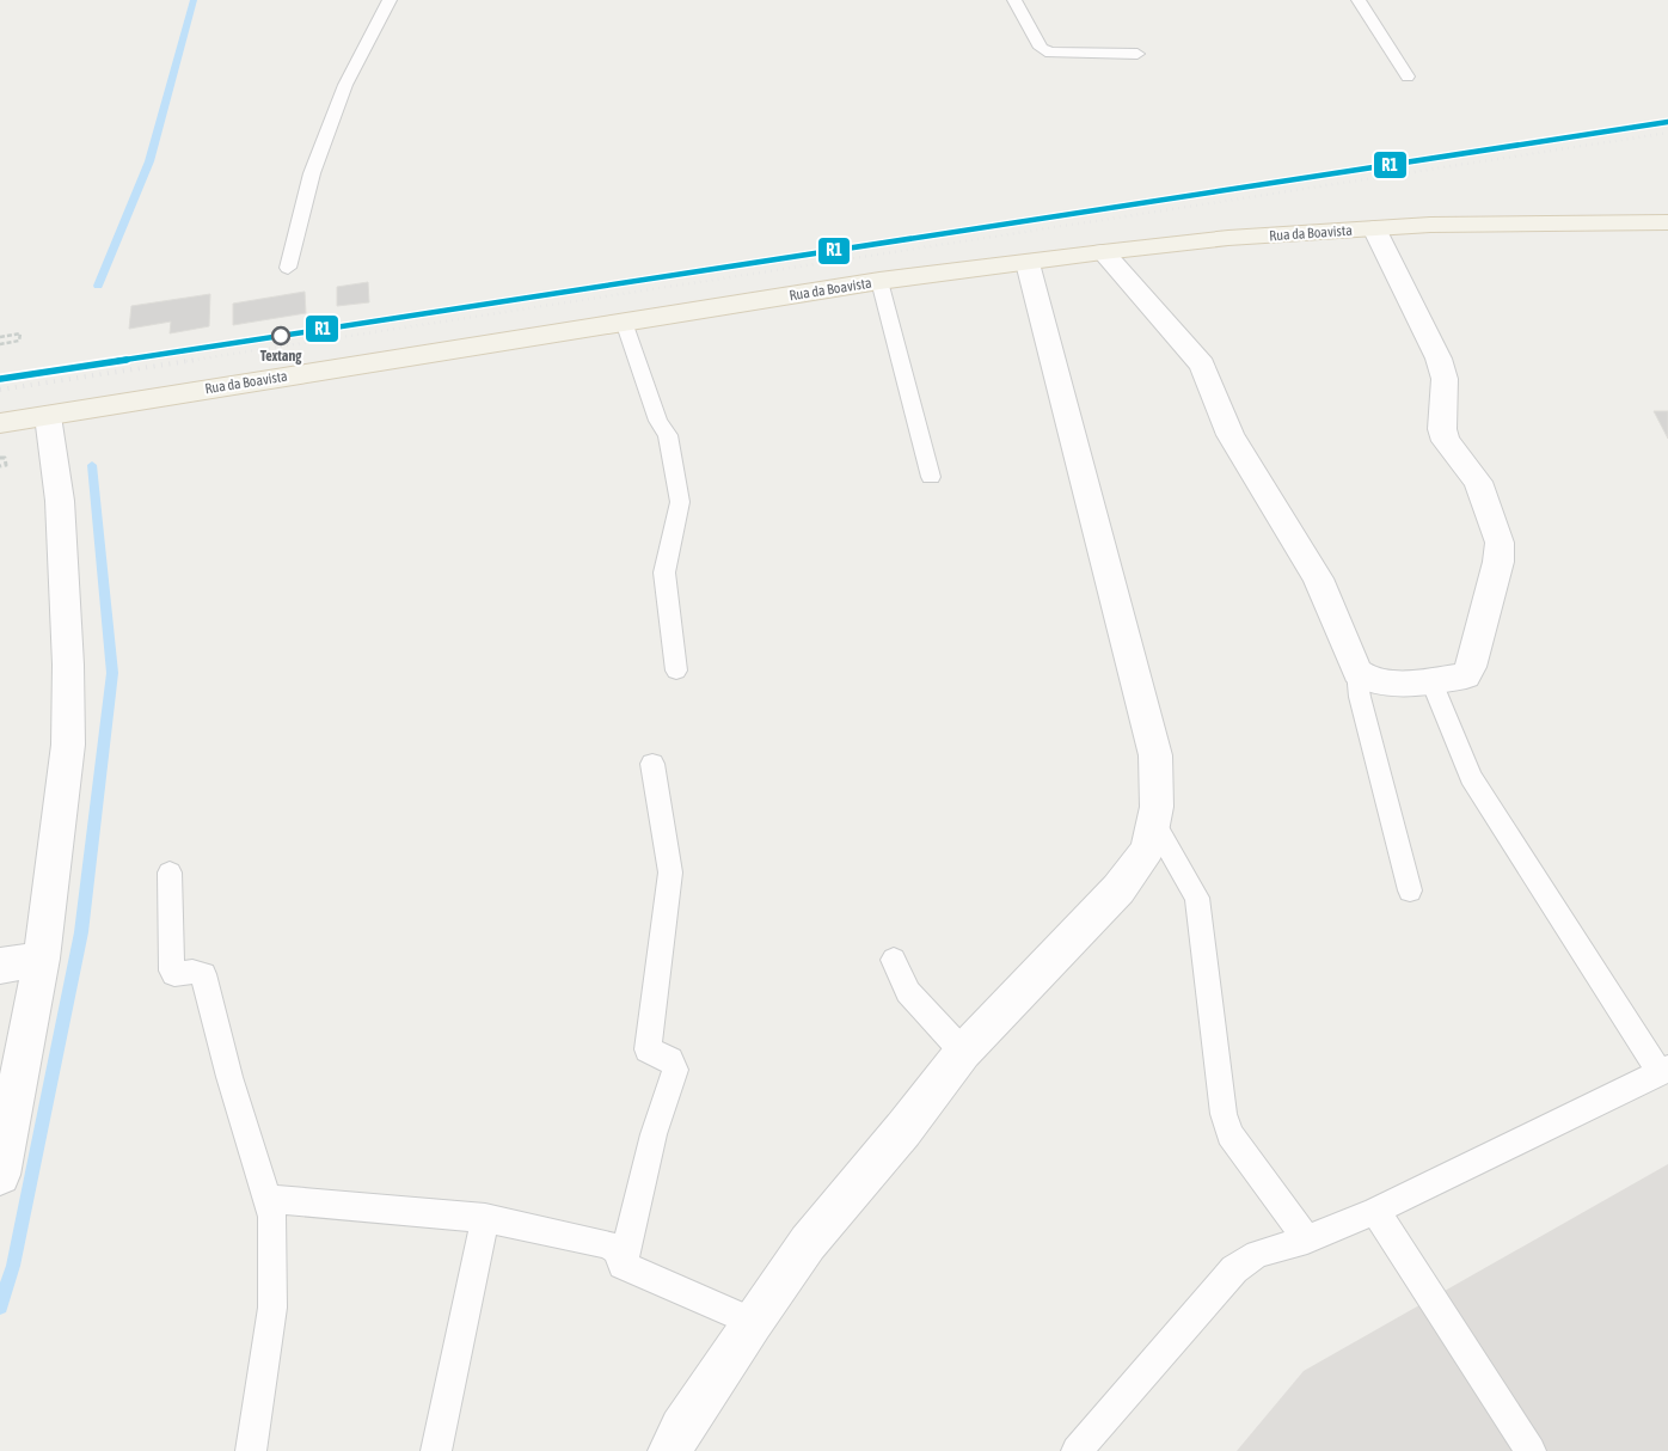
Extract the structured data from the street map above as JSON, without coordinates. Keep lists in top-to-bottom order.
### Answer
{
  "streets": {
    "main road": ["Rua da Boavista"]
  },
  "places": ["Textang"],
  "lines": ["transit line R1"]
}
